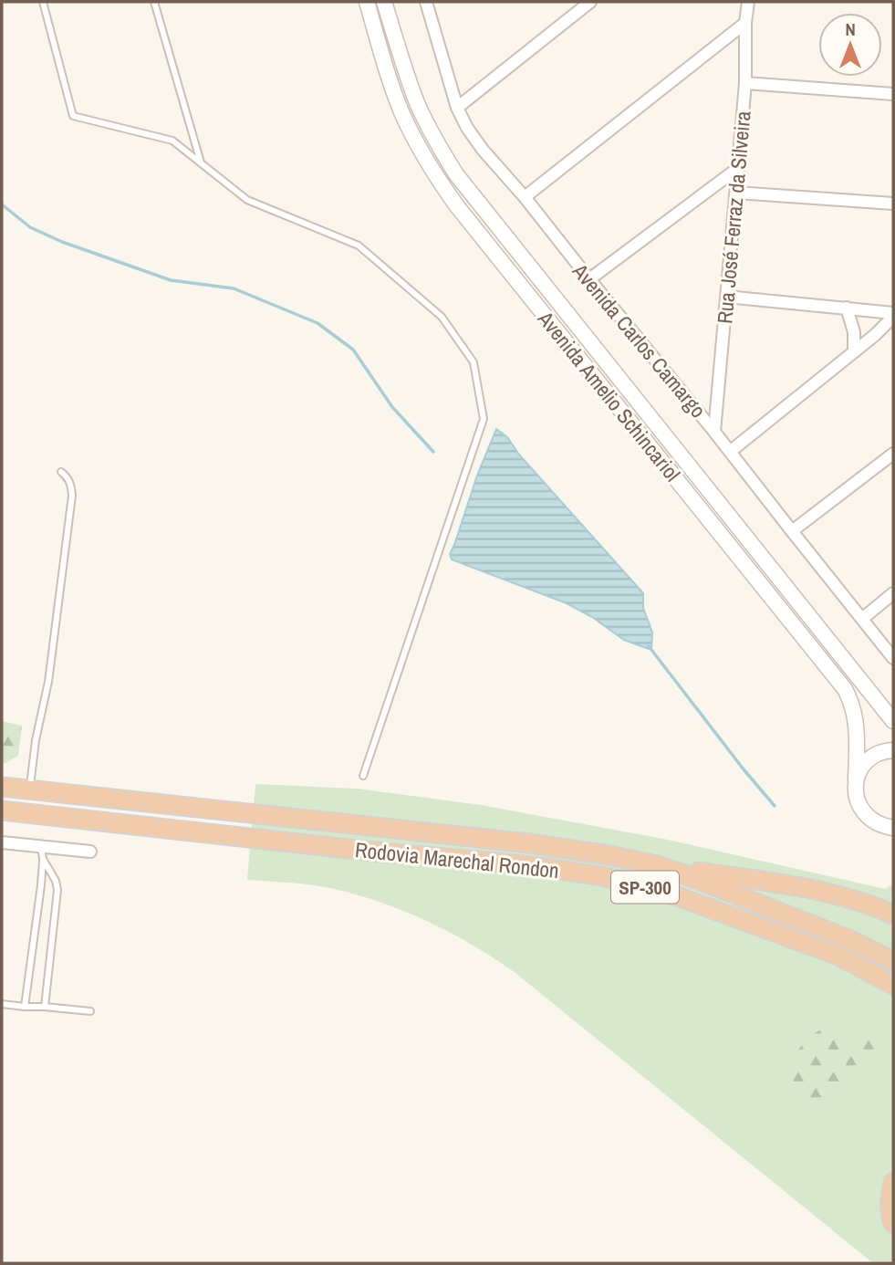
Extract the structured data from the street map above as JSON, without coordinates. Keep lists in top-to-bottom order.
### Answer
{
  "streets": {
    "highway": ["Rodovia Marechal Rondon", "SP-300"],
    "main road": ["Avenida Amelio Schincariol"],
    "street": ["Rua José Ferraz da Silveira", "Avenida Carlos Camargo"]
  },
  "crossings": [
    ["Rua José Ferraz da Silveira", "Avenida Carlos Camargo"]
  ],
  "north": "top"
}
